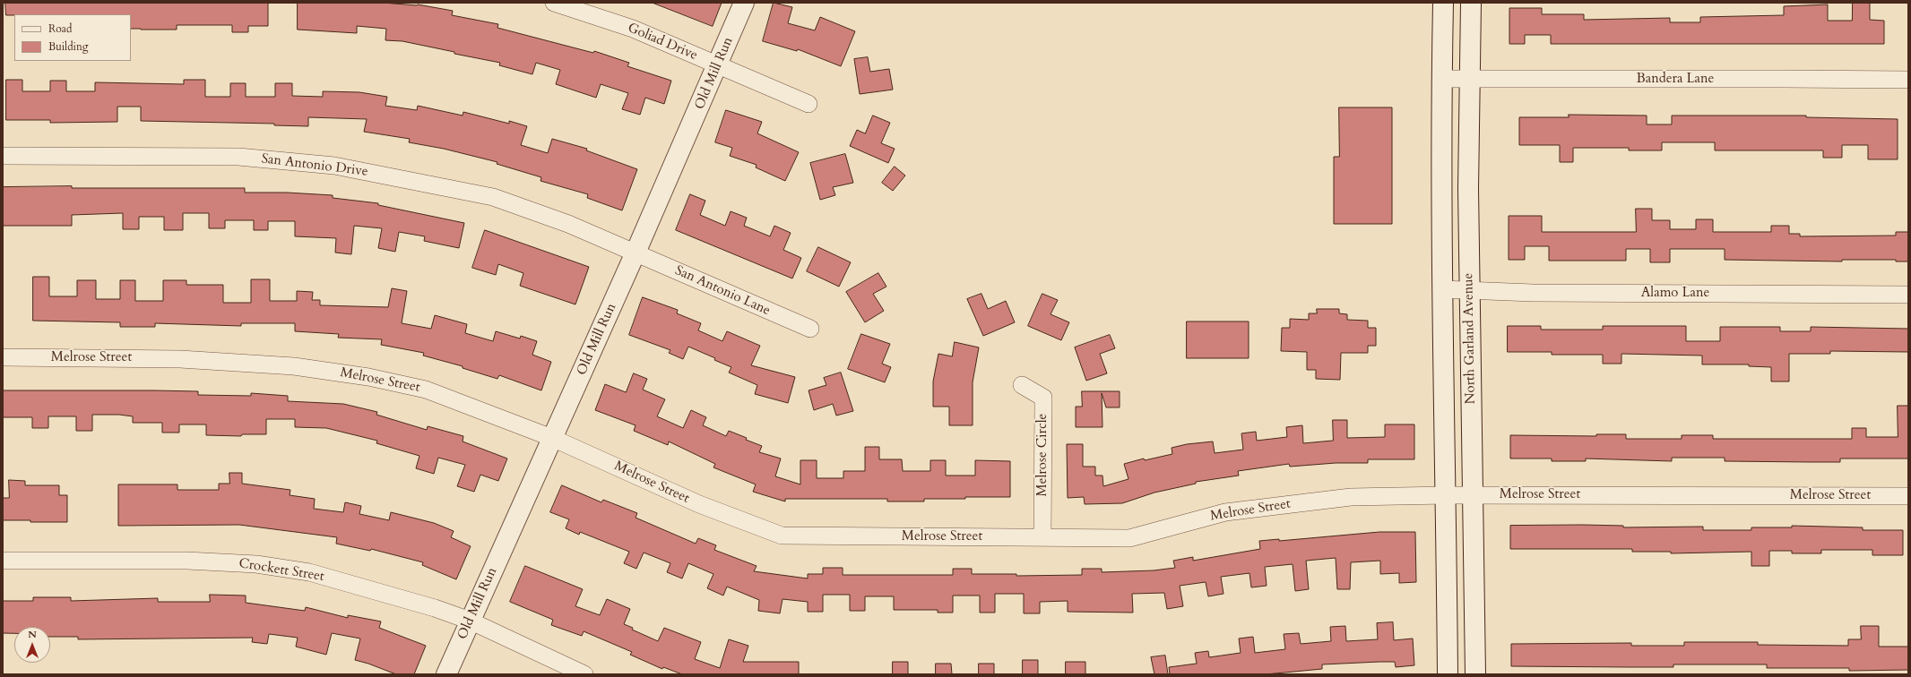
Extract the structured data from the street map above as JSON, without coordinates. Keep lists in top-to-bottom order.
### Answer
{
  "streets": {
    "main road": ["Old Mill Run", "North Garland Avenue"],
    "street": [
      "Goliad Drive",
      "Bandera Lane",
      "San Antonio Drive",
      "San Antonio Lane",
      "Alamo Lane",
      "Melrose Street",
      "Melrose Circle",
      "Crockett Street"
    ]
  },
  "crossings": [
    ["Goliad Drive", "Old Mill Run"],
    ["Old Mill Run", "San Antonio Drive"],
    ["Old Mill Run", "San Antonio Lane"],
    ["Old Mill Run", "Melrose Street"],
    ["Old Mill Run", "Crockett Street"],
    ["Bandera Lane", "North Garland Avenue"],
    ["San Antonio Drive", "San Antonio Lane"],
    ["Alamo Lane", "North Garland Avenue"],
    ["North Garland Avenue", "Melrose Street"],
    ["Melrose Street", "Melrose Circle"]
  ],
  "legend": ["Road", "Building"],
  "north": "top"
}
